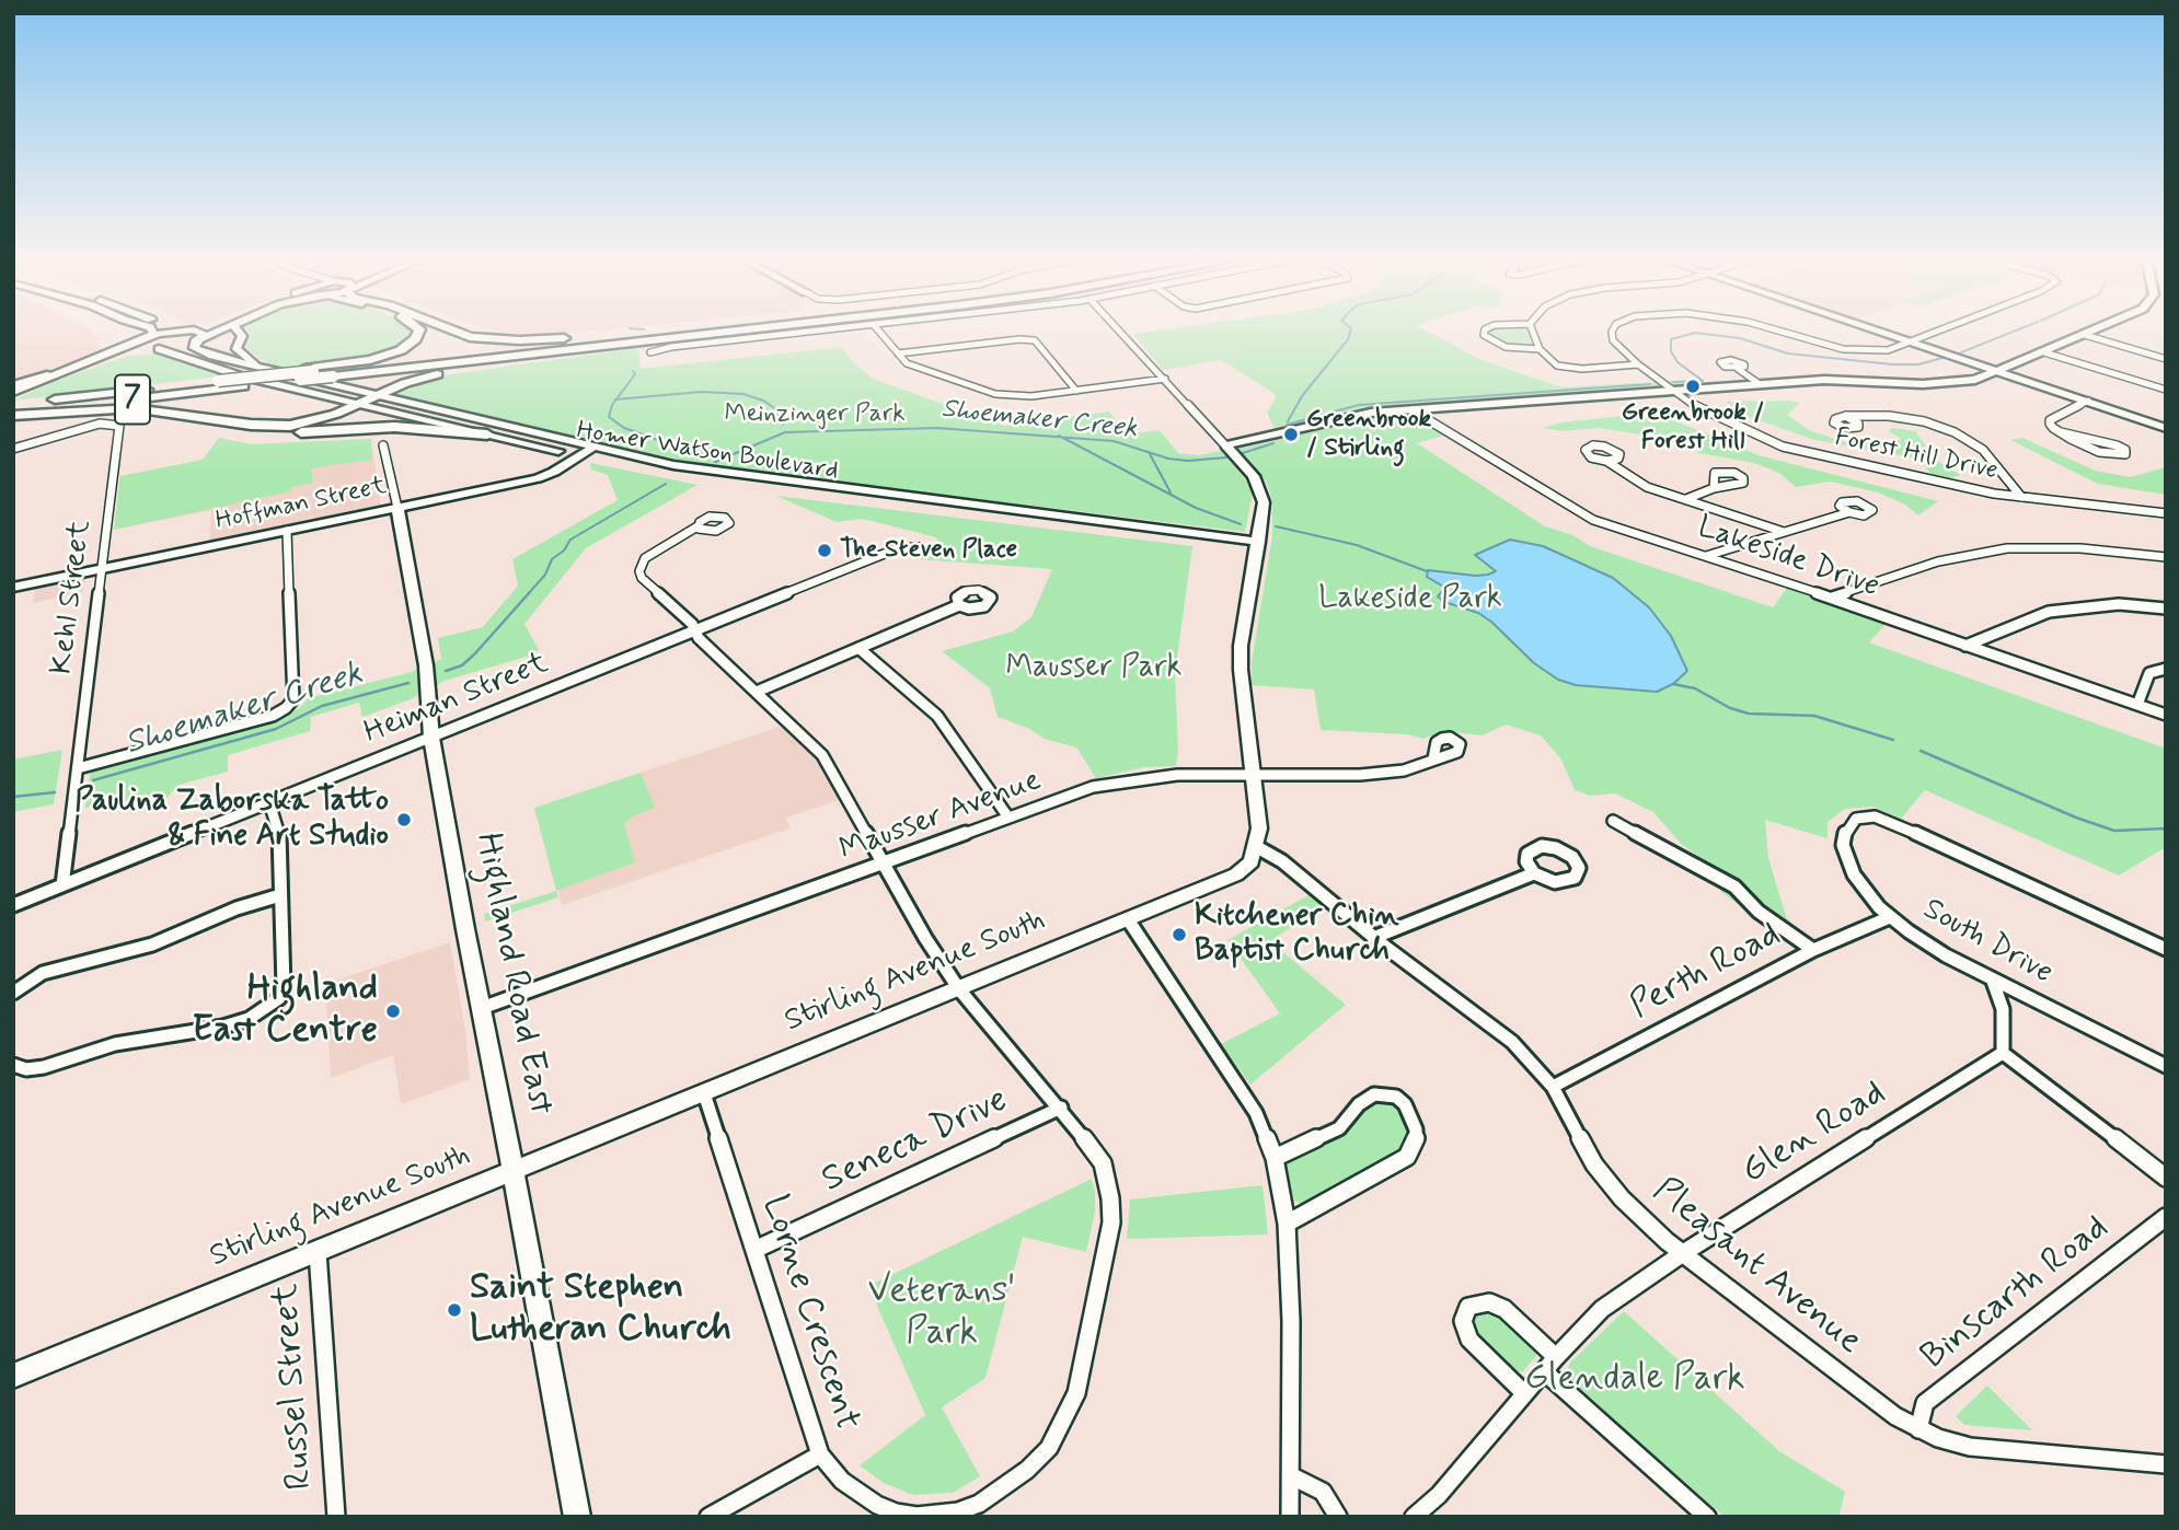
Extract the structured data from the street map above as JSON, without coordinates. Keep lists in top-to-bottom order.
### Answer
{
  "streets": {
    "highway": ["7"],
    "main road": [
      "Homer Watson Boulevard",
      "Hoffman Street",
      "Stirling Avenue South",
      "Highland Road East"
    ],
    "street": [
      "Forest Hill Drive",
      "Lakeside Drive",
      "Kehl Street",
      "Heiman Street",
      "Mausser Avenue",
      "South Drive",
      "Perth Road",
      "Glen Road",
      "Seneca Drive",
      "Pleasant Avenue",
      "Binscarth Road",
      "Lorne Crescent",
      "Russel Street"
    ]
  },
  "crossings": [
    ["7", "Homer Watson Boulevard"],
    ["Homer Watson Boulevard", "Hoffman Street"],
    ["Hoffman Street", "Kehl Street"],
    ["Hoffman Street", "Highland Road East"],
    ["Kehl Street", "Heiman Street"],
    ["Heiman Street", "Highland Road East"],
    ["Heiman Street", "Lorne Crescent"],
    ["Mausser Avenue", "Highland Road East"],
    ["Mausser Avenue", "Lorne Crescent"],
    ["South Drive", "Perth Road"],
    ["Stirling Avenue South", "Highland Road East"],
    ["Stirling Avenue South", "Pleasant Avenue"],
    ["Stirling Avenue South", "Lorne Crescent"],
    ["Stirling Avenue South", "Russel Street"],
    ["Perth Road", "Pleasant Avenue"],
    ["Glen Road", "Pleasant Avenue"],
    ["Seneca Drive", "Lorne Crescent"],
    ["Pleasant Avenue", "Binscarth Road"]
  ],
  "water": ["Shoemaker Creek"],
  "parks": [
    "Meinzinger Park",
    "Lakeside Park",
    "Mausser Park",
    "Veterans' Park",
    "Glendale Park"
  ],
  "places": [
    "Greenbrook / Forest Hill",
    "Greenbrook / Stirling",
    "The Steven Place",
    "Paulina Zaborska Tatto & Fine Art Studio",
    "Kitchener Chin Baptist Church",
    "Highland East Centre",
    "Saint Stephen Lutheran Church"
  ]
}
